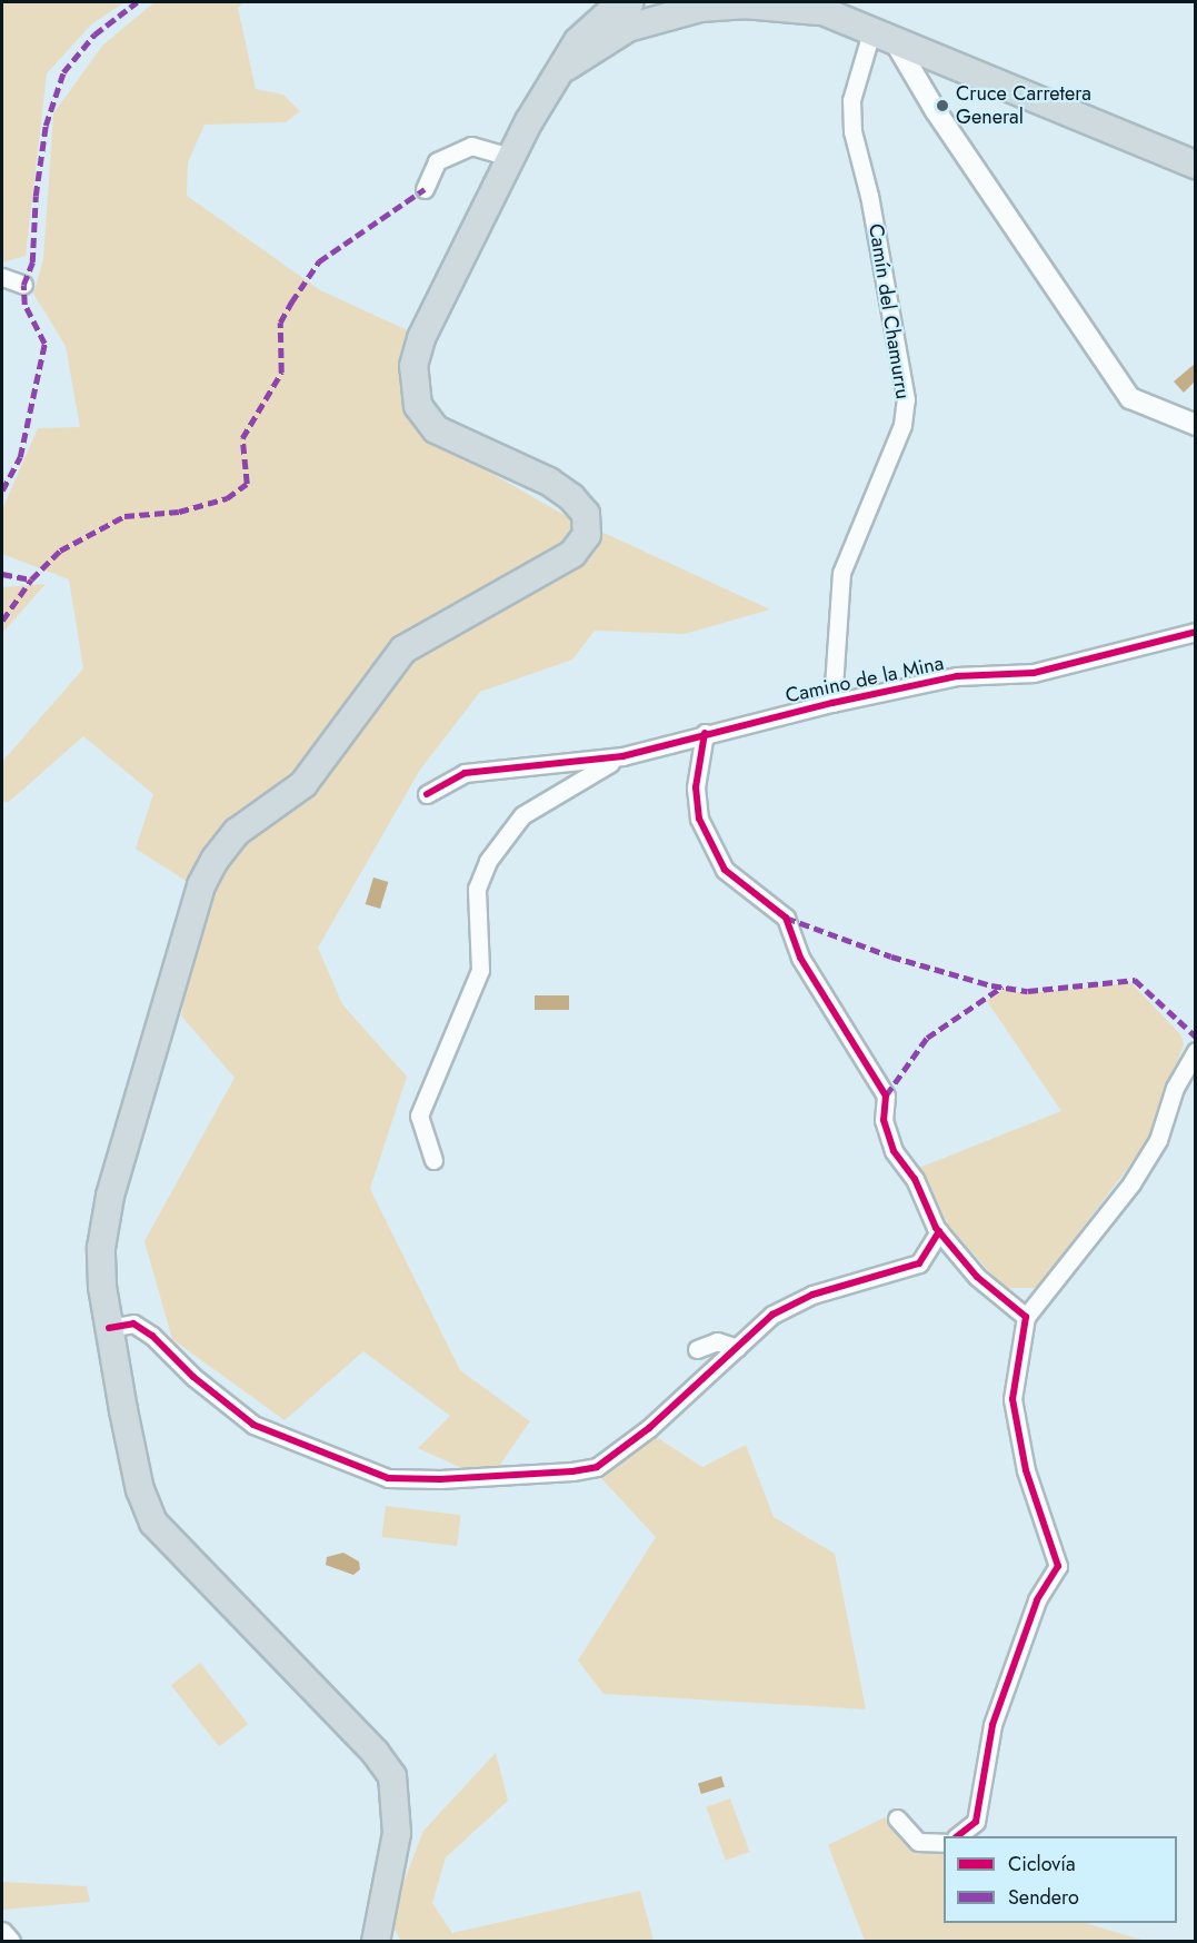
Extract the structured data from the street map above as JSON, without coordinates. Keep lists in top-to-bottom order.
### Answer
{
  "streets": {
    "street": ["Camín del Chamurru", "Camino de la Mina"]
  },
  "crossings": [
    ["Camín del Chamurru", "Camino de la Mina"]
  ],
  "places": ["Cruce Carretera General"],
  "legend": ["Ciclovía", "Sendero"]
}
